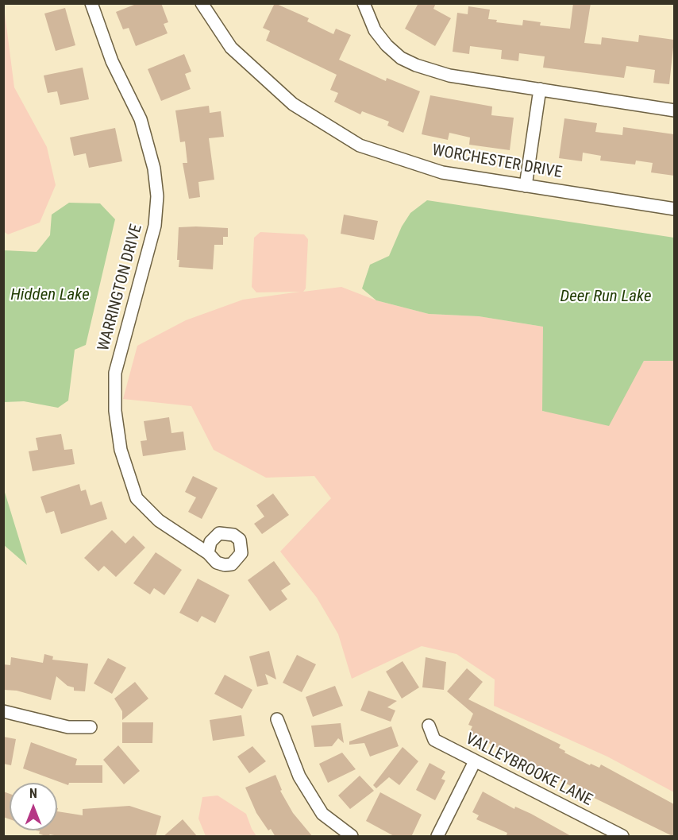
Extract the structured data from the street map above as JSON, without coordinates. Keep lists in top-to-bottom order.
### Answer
{
  "streets": {
    "street": ["WORCHESTER DRIVE", "WARRINGTON DRIVE", "VALLEYBROOKE LANE"]
  },
  "water": ["Hidden Lake", "Deer Run Lake"],
  "north": "top"
}
